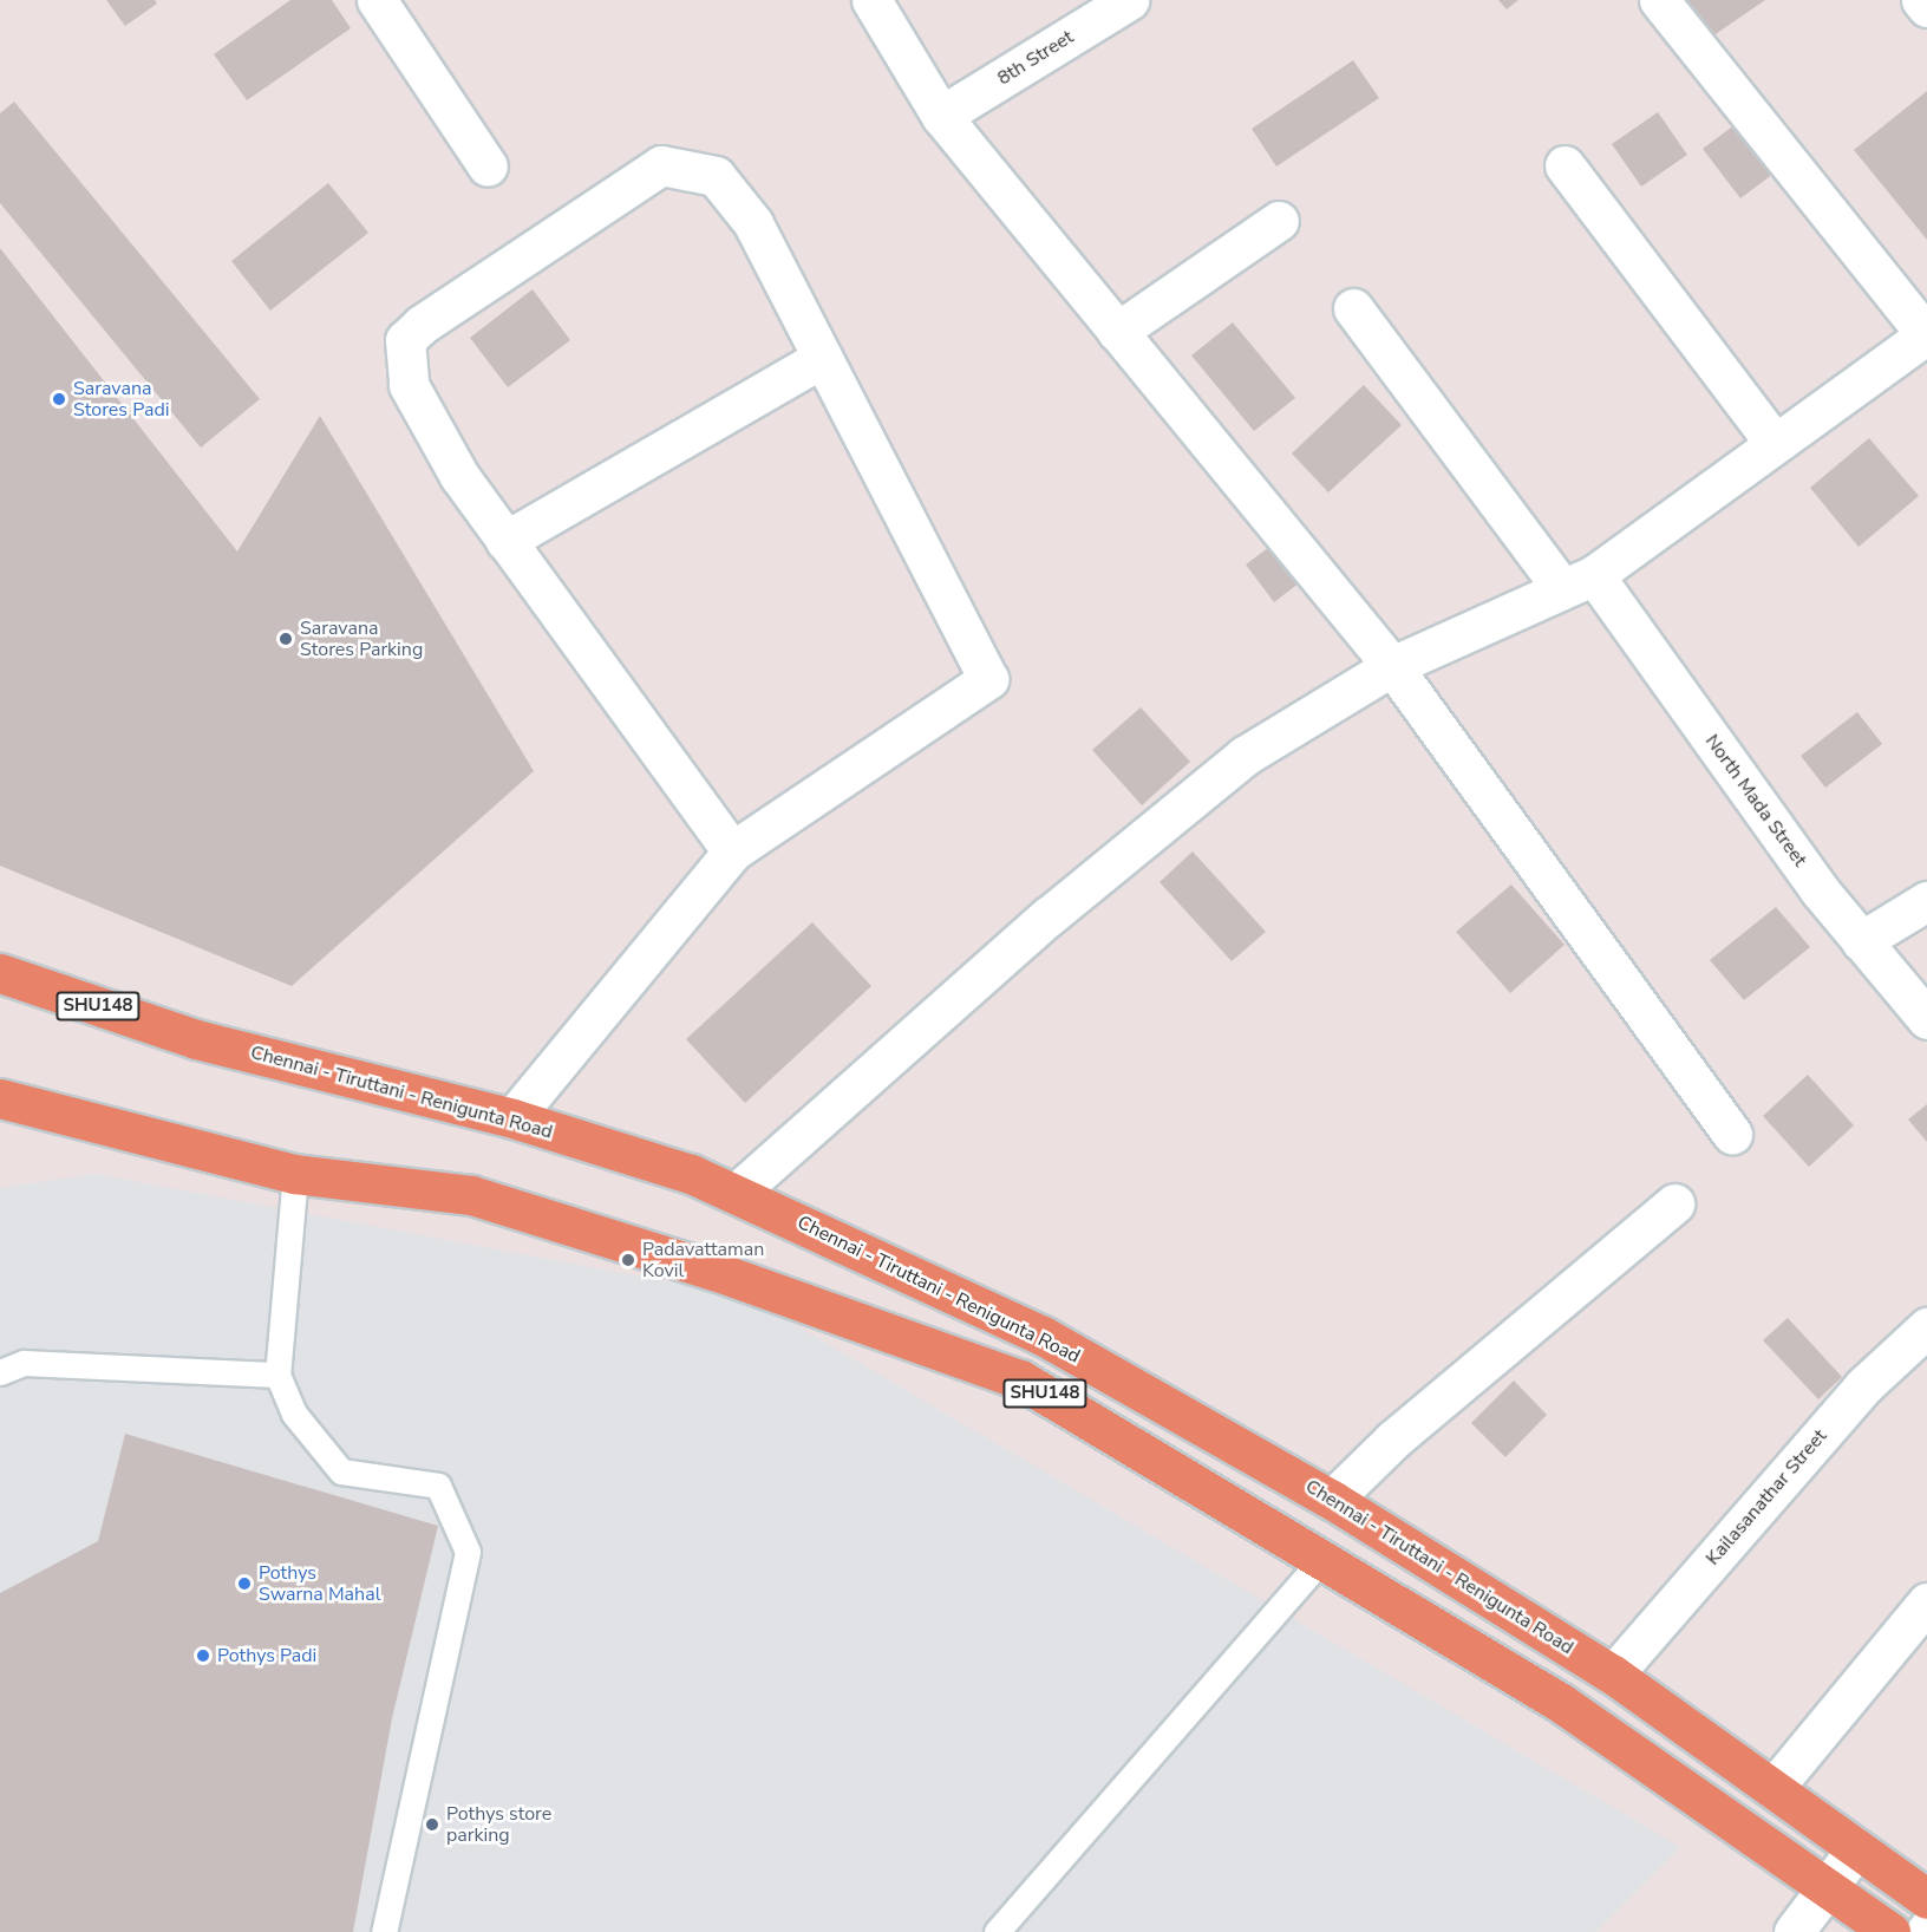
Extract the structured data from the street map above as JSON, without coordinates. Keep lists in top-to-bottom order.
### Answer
{
  "streets": {
    "main road": ["SHU148", "Chennai - Tiruttani - Renigunta Road"],
    "street": ["8th Street", "North Mada Street", "Kailasanathar Street"]
  },
  "crossings": [
    ["Chennai - Tiruttani - Renigunta Road", "Kailasanathar Street"]
  ],
  "places": [
    "Saravana Stores Padi",
    "Saravana Stores Parking",
    "Padavattaman Kovil",
    "Pothys Swarna Mahal",
    "Pothys Padi",
    "Pothys store parking"
  ]
}
